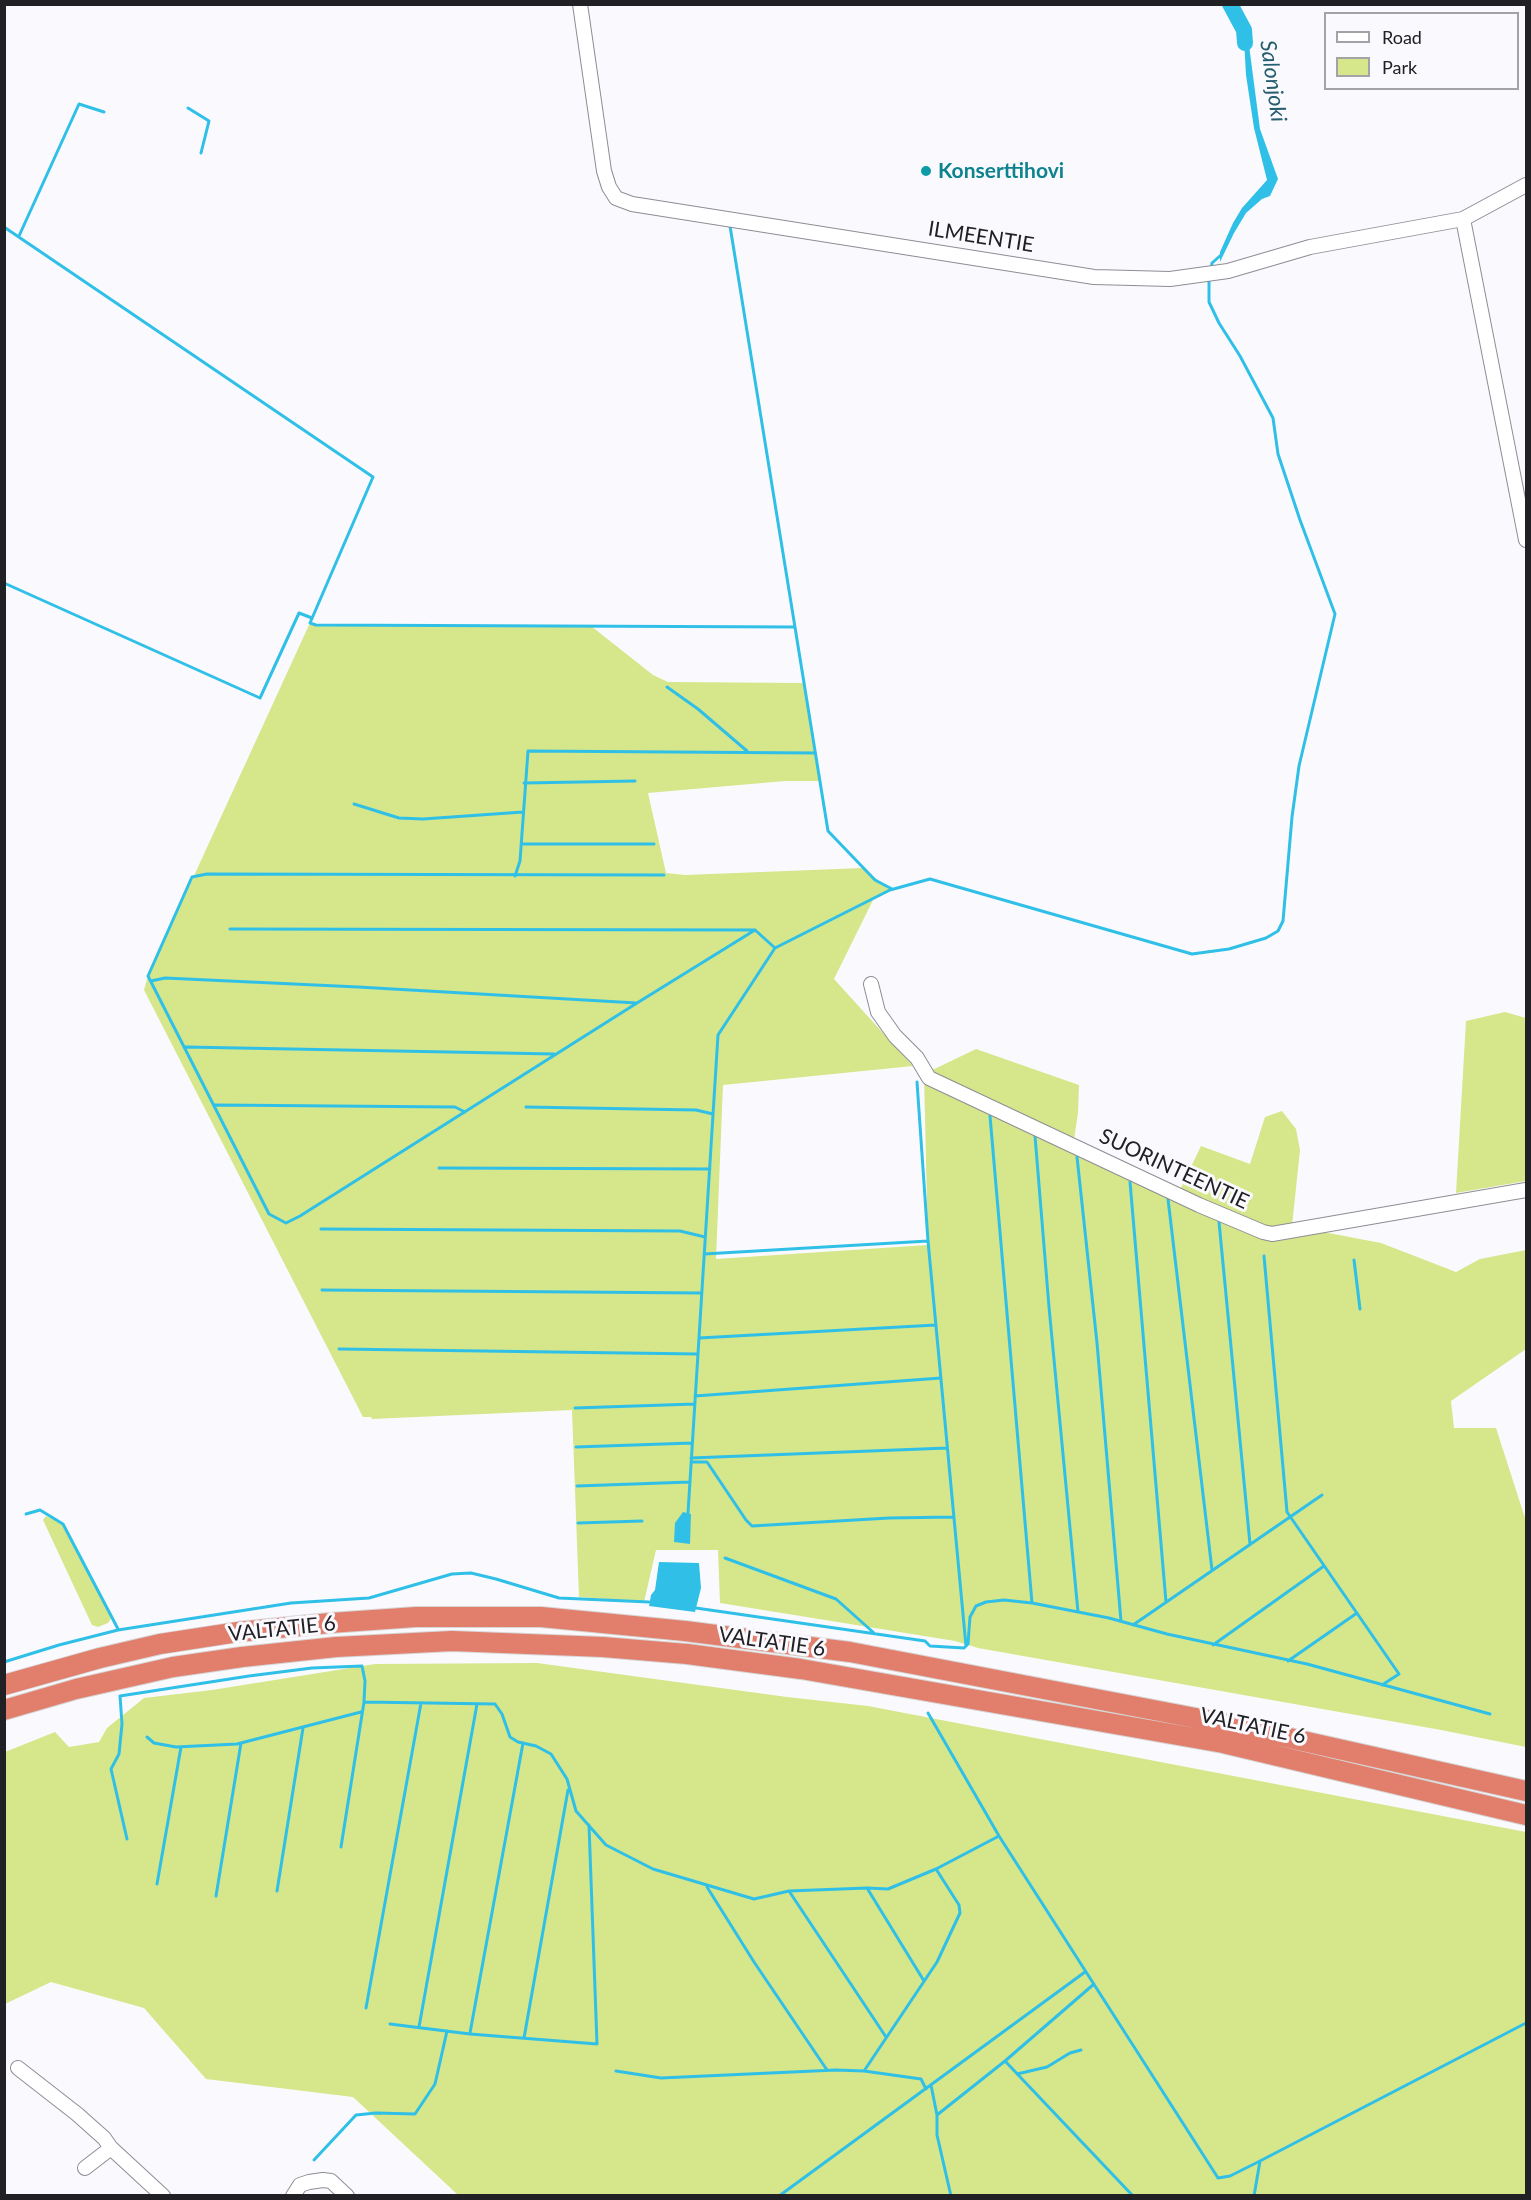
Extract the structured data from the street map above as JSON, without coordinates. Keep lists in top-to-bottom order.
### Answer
{
  "streets": {
    "highway": ["VALTATIE 6"],
    "street": ["ILMEENTIE", "SUORINTEENTIE"]
  },
  "water": ["Salonjoki"],
  "places": ["Konserttihovi"],
  "legend": ["Road", "Park"]
}
